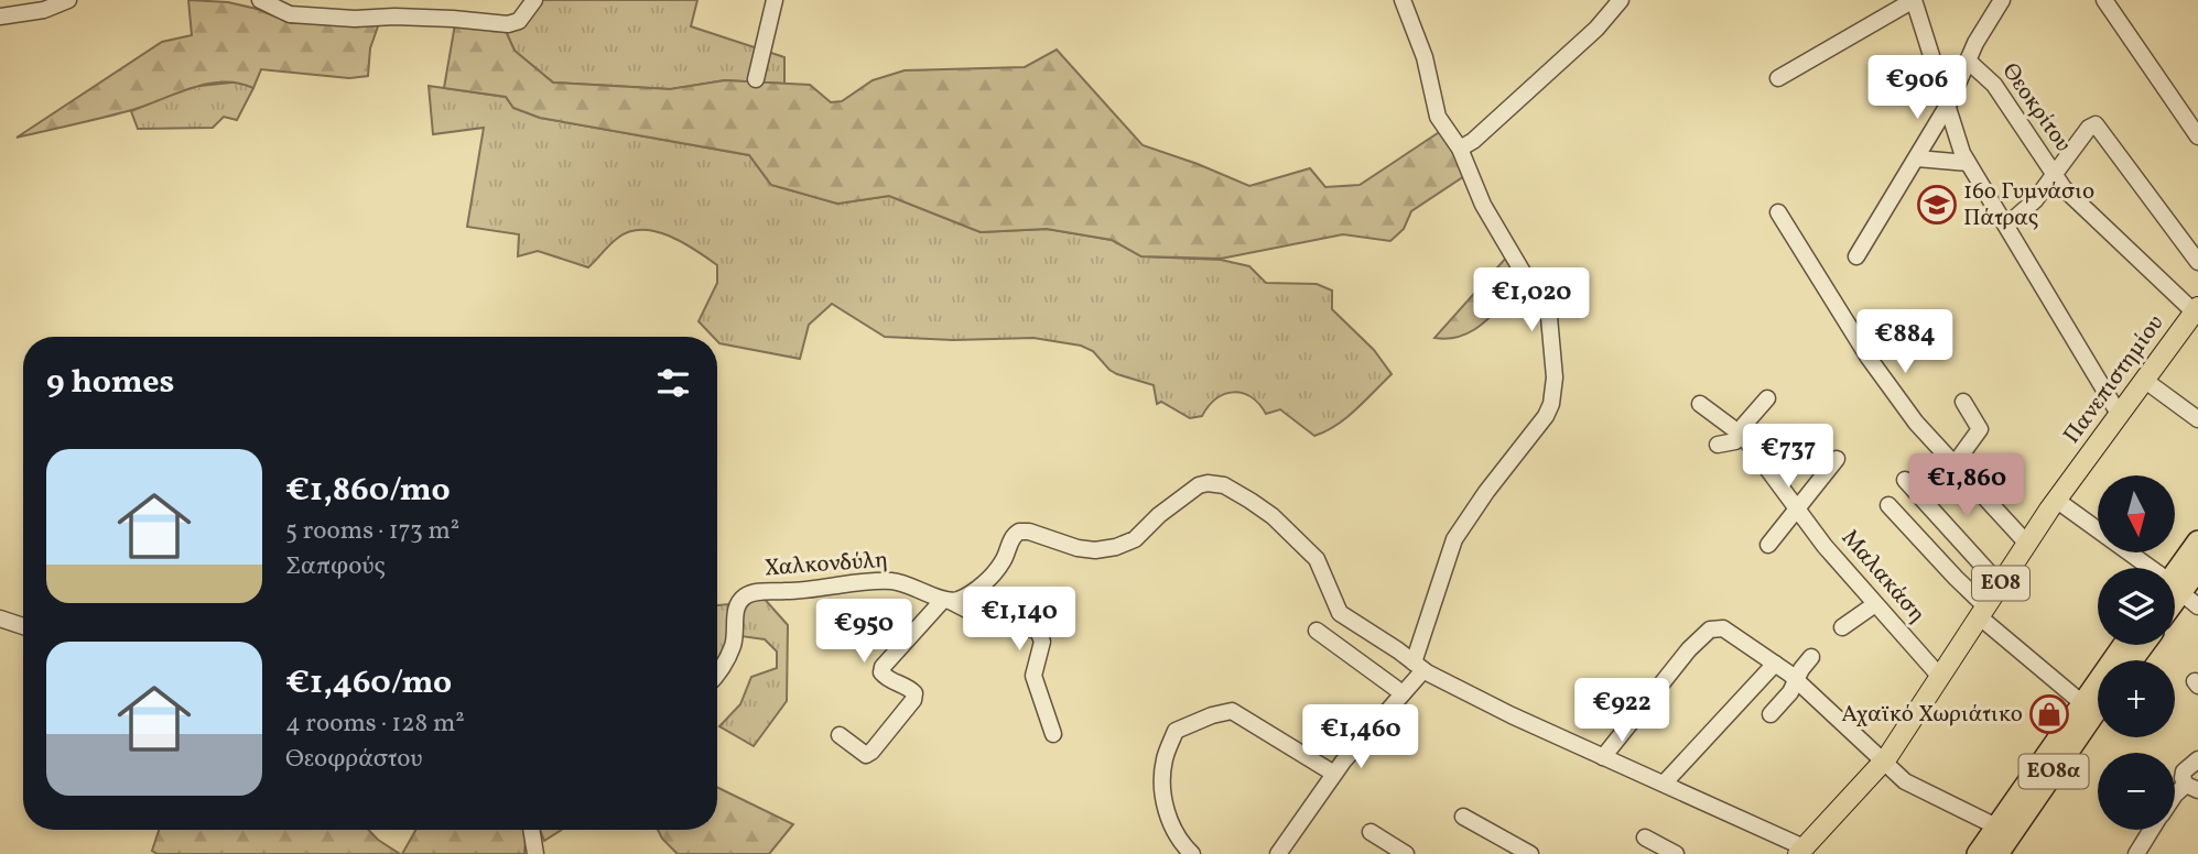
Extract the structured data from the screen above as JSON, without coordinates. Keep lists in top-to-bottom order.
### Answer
{
  "streets": {
    "highway": ["ΕΟ8α"],
    "main road": ["Πανεπιστημίου", "ΕΟ8"],
    "street": ["Θεοκρίτου", "Χαλκονδύλη", "Μαλακάση"]
  },
  "crossings": [
    ["Θεοκρίτου", "Πανεπιστημίου"],
    ["Πανεπιστημίου", "Μαλακάση"]
  ],
  "places": {
    "school or university": ["16ο Γυμνάσιο Πάτρας"],
    "shop": ["Αχαϊκό Χωριάτικο"]
  },
  "north": "bottom",
  "page": {
    "price": [
      "€906",
      "€1,020",
      "€884",
      "€737",
      "€1,860",
      "€1,140",
      "€950",
      "€922",
      "€1,460"
    ],
    "heading": "9 homes",
    "list": [
      {
        "name": "€1,860/mo",
        "note": "5 rooms · 173 m² · Σαπφούς"
      },
      {
        "name": "€1,460/mo",
        "note": "4 rooms · 128 m² · Θεοφράστου"
      }
    ],
    "map_buttons": ["+", "−"]
  }
}
